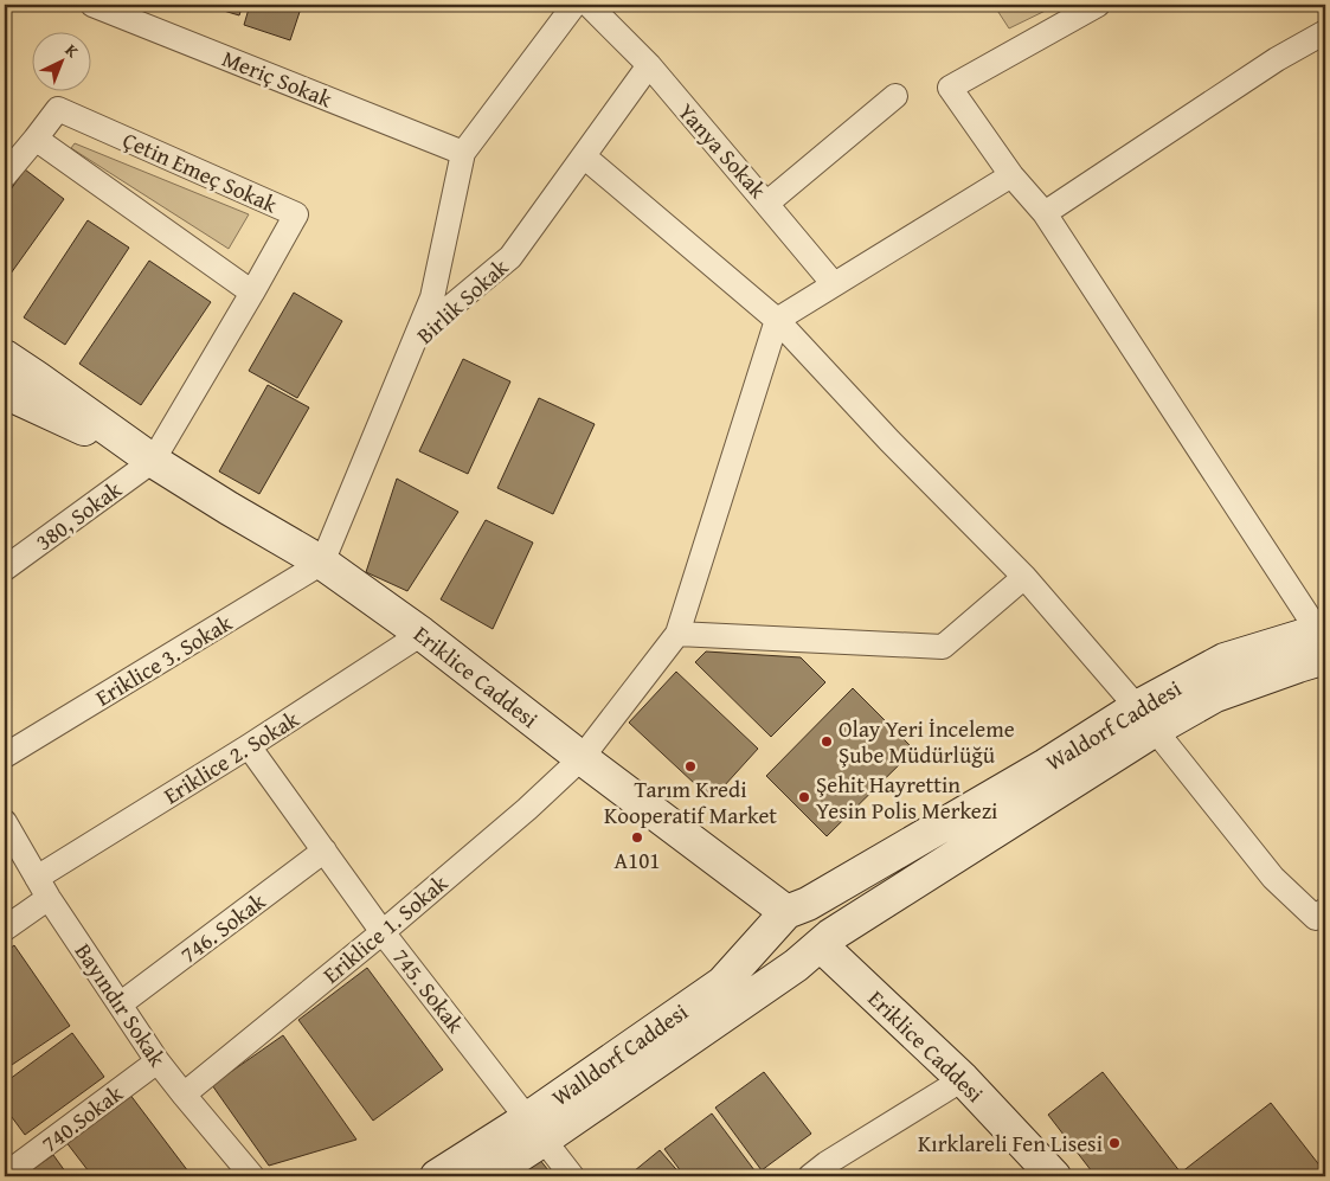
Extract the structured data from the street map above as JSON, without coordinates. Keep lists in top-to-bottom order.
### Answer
{
  "streets": {
    "main road": ["Eriklice Caddesi", "Waldorf Caddesi", "Walldorf Caddesi"],
    "street": [
      "Meriç Sokak",
      "Yanya Sokak",
      "Çetin Emeç Sokak",
      "Birlik Sokak",
      "380, Sokak",
      "Eriklice 3. Sokak",
      "Eriklice 2. Sokak",
      "746. Sokak",
      "Eriklice 1. Sokak",
      "745. Sokak",
      "Bayındır Sokak",
      "740.Sokak"
    ]
  },
  "crossings": [
    ["Yanya Sokak", "Birlik Sokak"],
    ["Çetin Emeç Sokak", "380, Sokak"],
    ["Çetin Emeç Sokak", "Eriklice Caddesi"],
    ["Birlik Sokak", "Eriklice 3. Sokak"],
    ["Birlik Sokak", "Eriklice Caddesi"],
    ["380, Sokak", "Eriklice Caddesi"],
    ["Eriklice 3. Sokak", "Eriklice Caddesi"],
    ["Eriklice Caddesi", "Waldorf Caddesi"],
    ["Eriklice Caddesi", "Eriklice 2. Sokak"],
    ["Eriklice Caddesi", "Eriklice 1. Sokak"],
    ["Eriklice Caddesi", "Walldorf Caddesi"],
    ["Waldorf Caddesi", "Walldorf Caddesi"],
    ["Eriklice 2. Sokak", "745. Sokak"],
    ["Eriklice 2. Sokak", "Bayındır Sokak"],
    ["746. Sokak", "745. Sokak"],
    ["746. Sokak", "Bayındır Sokak"],
    ["Eriklice 1. Sokak", "745. Sokak"],
    ["Eriklice 1. Sokak", "Bayındır Sokak"],
    ["745. Sokak", "Walldorf Caddesi"],
    ["Bayındır Sokak", "740.Sokak"]
  ],
  "places": [
    "Olay Yeri İnceleme Şube Müdürlüğü",
    "Tarım Kredi Kooperatif Market",
    "Şehit Hayrettin Yesin Polis Merkezi",
    "A101",
    "Kırklareli Fen Lisesi"
  ],
  "north": "top right"
}
